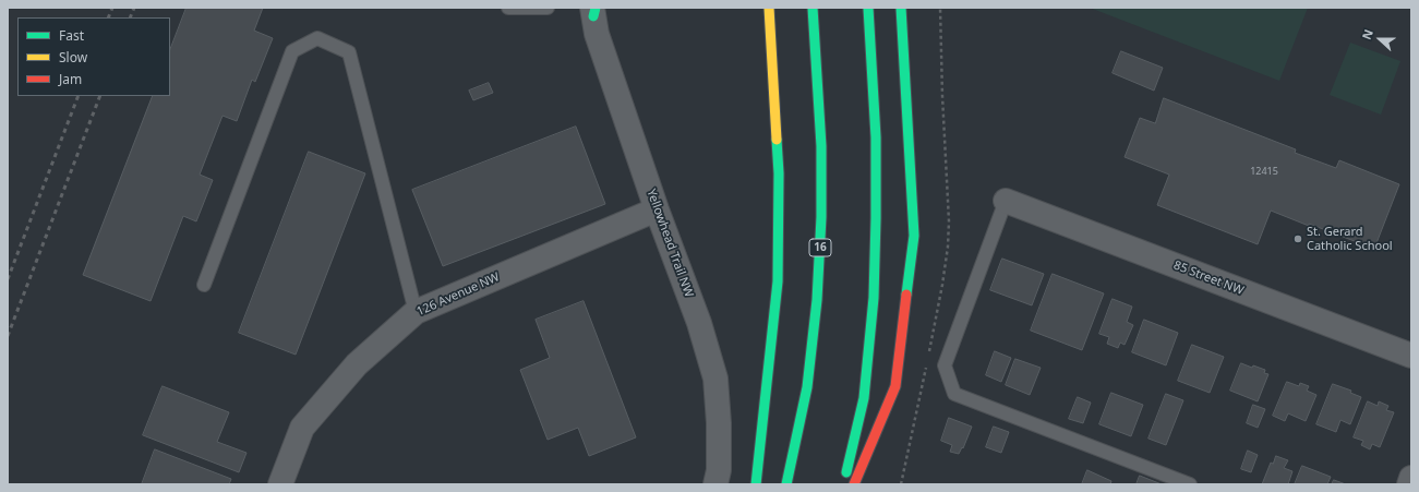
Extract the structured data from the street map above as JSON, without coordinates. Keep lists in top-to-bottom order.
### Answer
{
  "streets": {
    "highway": ["16"],
    "street": ["Yellowhead Trail NW", "85 Street NW", "126 Avenue NW"]
  },
  "crossings": [
    ["Yellowhead Trail NW", "126 Avenue NW"]
  ],
  "places": ["St. Gerard Catholic School"],
  "house_numbers": ["12415"],
  "legend": ["Fast", "Slow", "Jam"],
  "north": "left"
}
